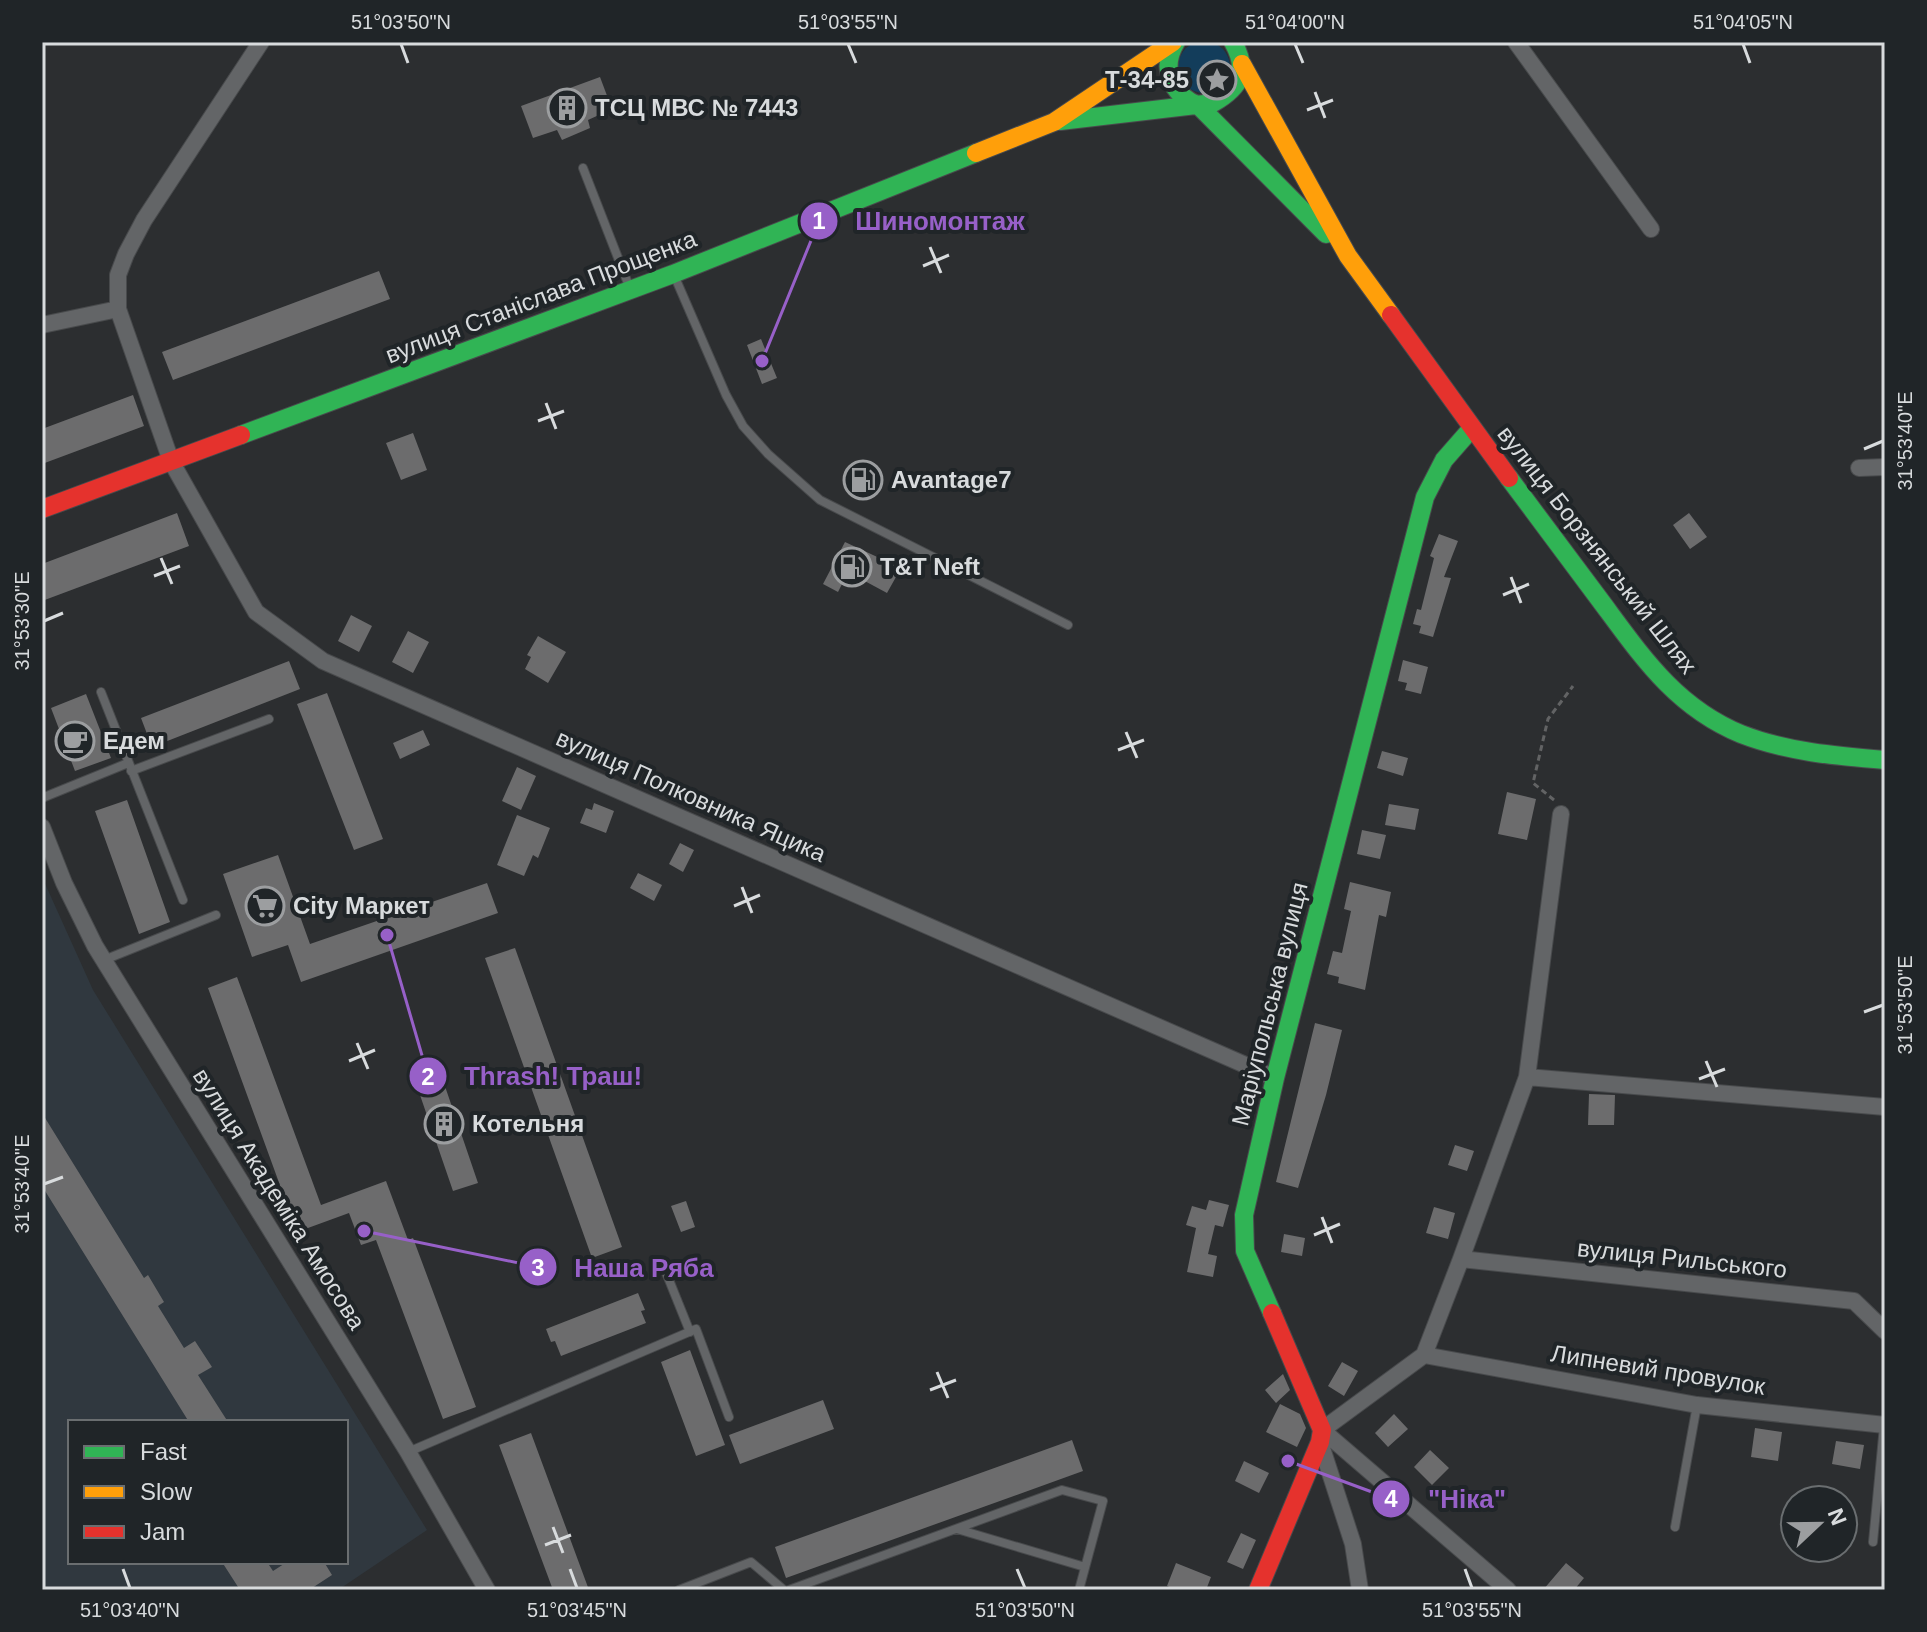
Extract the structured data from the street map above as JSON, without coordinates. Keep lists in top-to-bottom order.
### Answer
{
  "streets": {
    "main road": ["вулиця Станіслава Прощенка", "вулиця Борзнянський Шлях", "Маріупольська вулиця"],
    "street": [
      "вулиця Полковника Яцика",
      "вулиця Академіка Амосова",
      "вулиця Рильського",
      "Липневий провулок"
    ]
  },
  "crossings": [
    ["вулиця Станіслава Прощенка", "вулиця Борзнянський Шлях"],
    ["вулиця Станіслава Прощенка", "вулиця Полковника Яцика"],
    ["вулиця Борзнянський Шлях", "Маріупольська вулиця"],
    ["вулиця Полковника Яцика", "Маріупольська вулиця"]
  ],
  "places": {
    "place": ["Т-34-85"],
    "building": ["ТСЦ МВС № 7443", "Котельня"],
    "other": [
      "Шиномонтаж",
      "Thrash! Траш!",
      "Наша Ряба",
      "\"Ніка\""
    ],
    "fuel station": ["Avantage7", "T&T Neft"],
    "cafe": ["Едем"],
    "supermarket": ["City Маркет"]
  },
  "legend": ["Fast", "Slow", "Jam"],
  "north": "right",
  "coordinates": [
    "51°03'50\"N",
    "51°03'55\"N",
    "51°04'00\"N",
    "51°04'05\"N",
    "31°53'40\"E",
    "31°53'30\"E",
    "31°53'50\"E",
    "51°03'40\"N",
    "51°03'45\"N"
  ]
}
